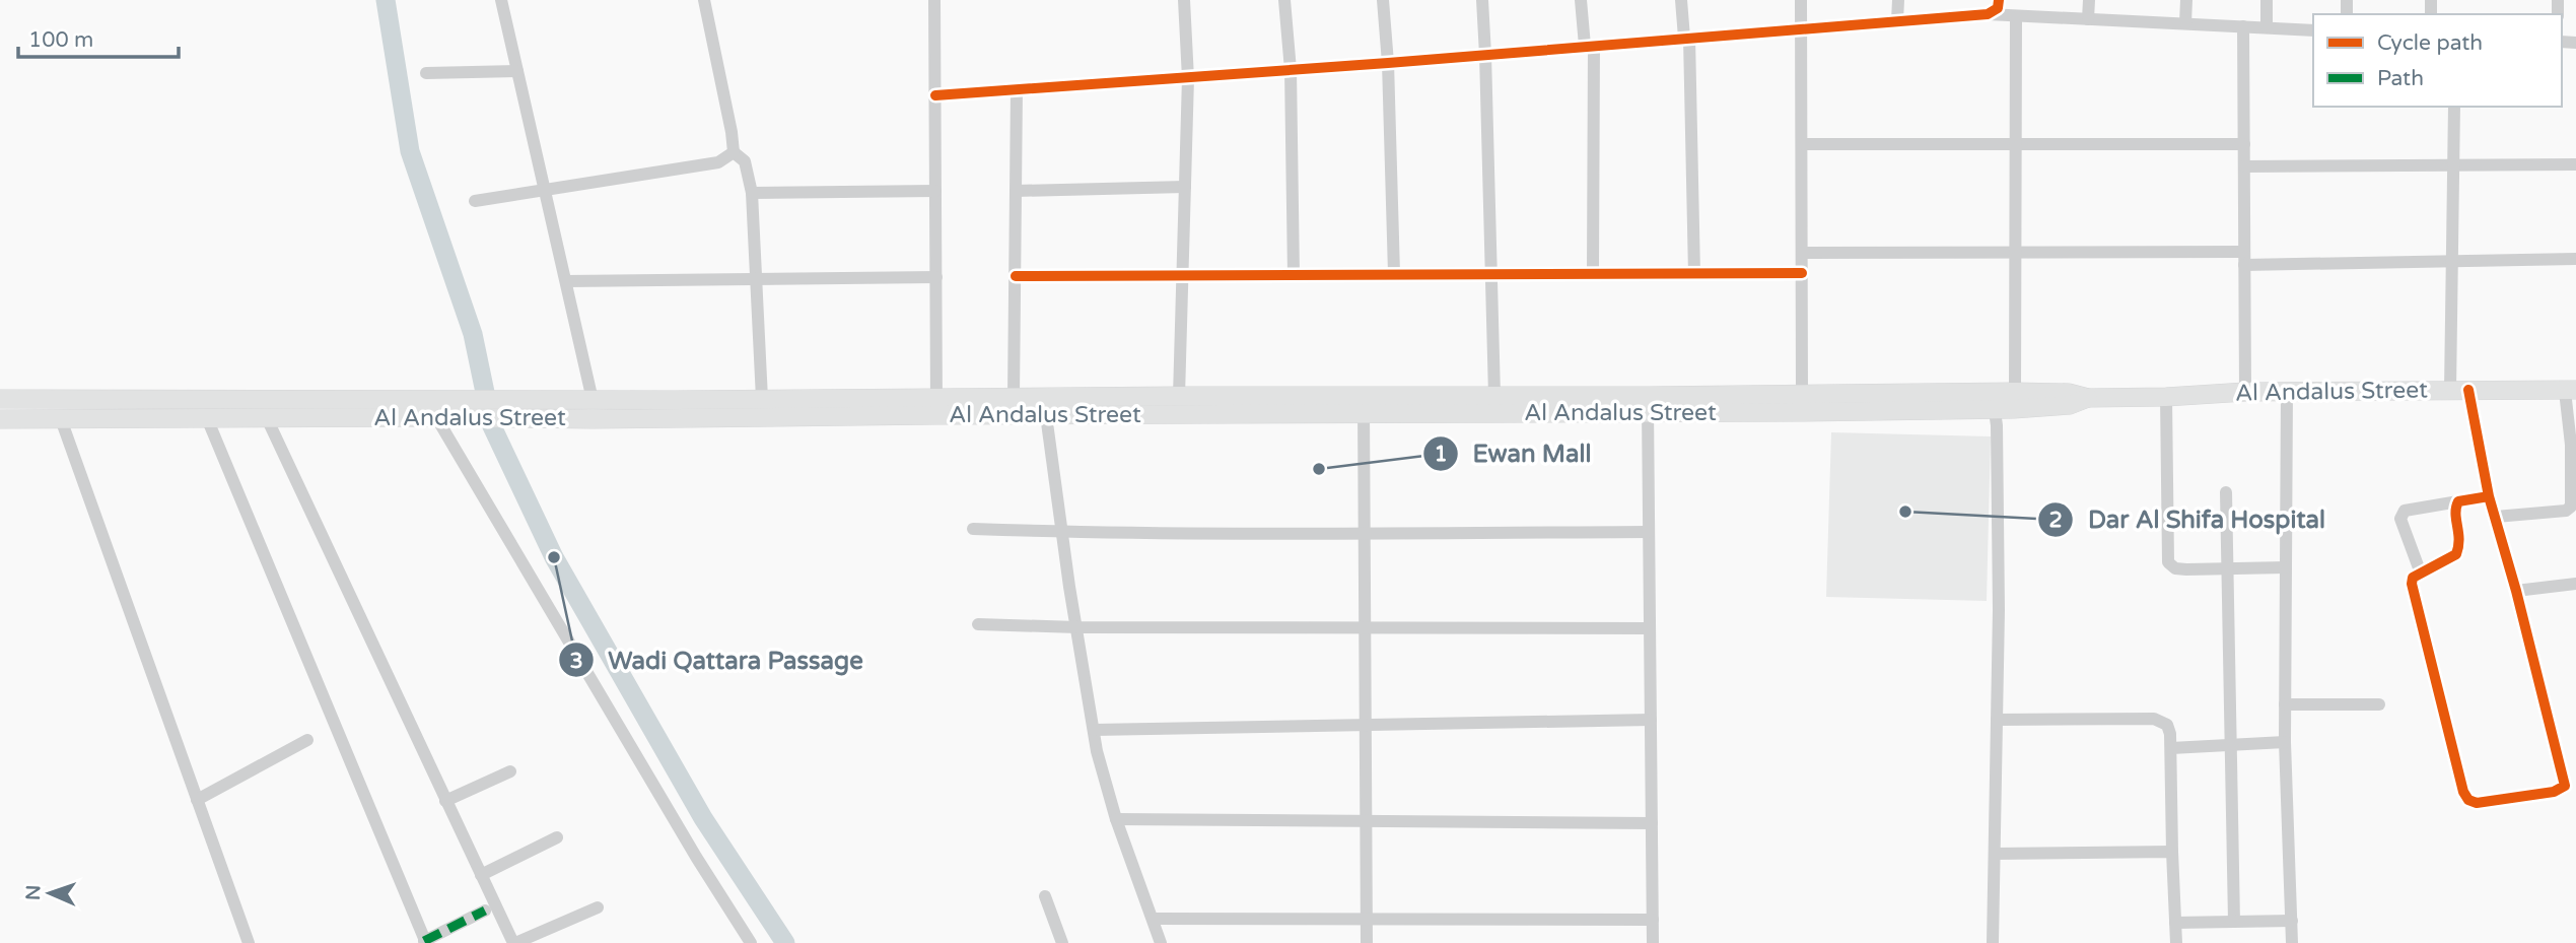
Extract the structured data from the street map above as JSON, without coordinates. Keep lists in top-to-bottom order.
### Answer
{
  "streets": {
    "main road": ["Al Andalus Street"]
  },
  "places": ["Ewan Mall", "Dar Al Shifa Hospital", "Wadi Qattara Passage"],
  "legend": ["Cycle path", "Path"],
  "scale_bar": "100 m",
  "north": "left"
}
